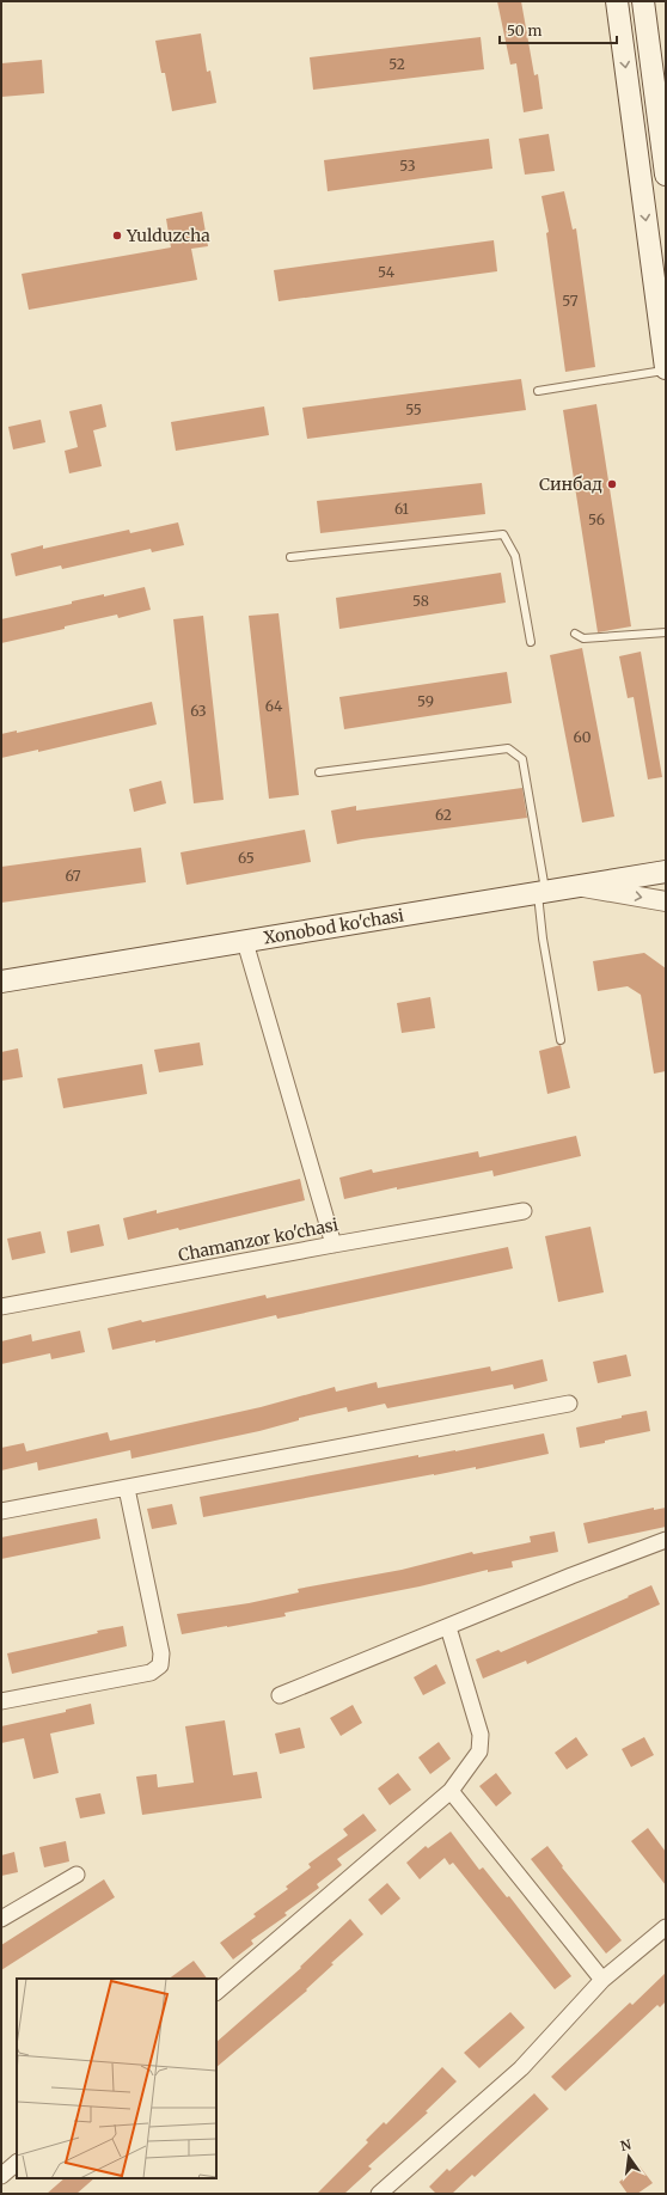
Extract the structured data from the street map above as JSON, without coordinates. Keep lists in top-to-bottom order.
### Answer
{
  "streets": {
    "main road": ["Xonobod ko'chasi"],
    "street": ["Chamanzor ko'chasi"]
  },
  "places": ["Yulduzcha", "Синбад"],
  "house_numbers": [
    "52",
    "53",
    "54",
    "57",
    "55",
    "61",
    "56",
    "58",
    "59",
    "64",
    "63",
    "60",
    "62",
    "65",
    "67"
  ],
  "scale_bar": "50 m",
  "north": "top"
}
